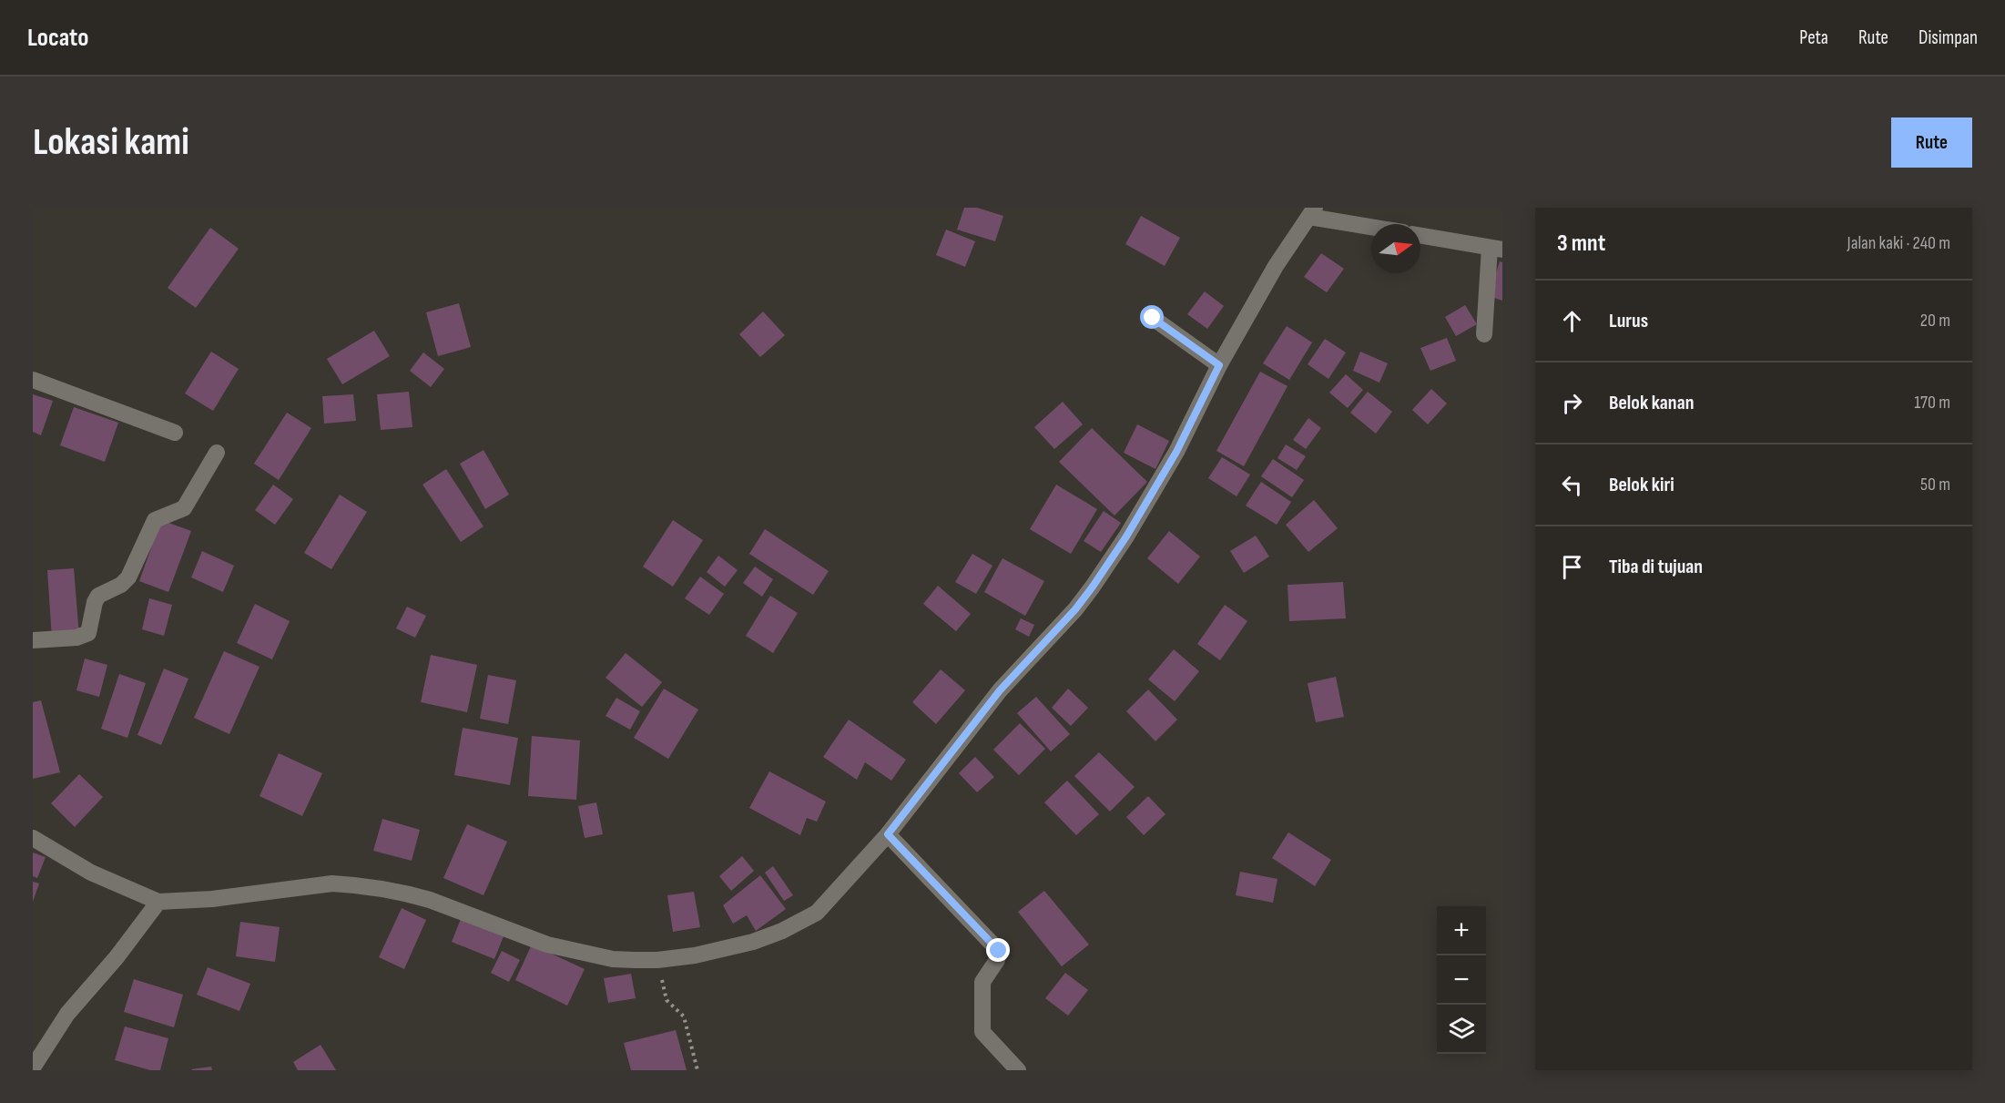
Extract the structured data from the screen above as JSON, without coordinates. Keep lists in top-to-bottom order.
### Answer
{
  "north": "right",
  "page": {
    "header": "Locato",
    "nav": ["Peta", "Rute", "Disimpan"],
    "buttons": "Rute",
    "title": "Lokasi kami",
    "heading": ["3 mnt", "Jalan kaki · 240 m"],
    "list": [
      ["Lurus", "20 m"],
      ["Belok kanan", "170 m"],
      ["Belok kiri", "50 m"],
      "Tiba di tujuan"
    ],
    "map_buttons": ["+", "−"]
  }
}
